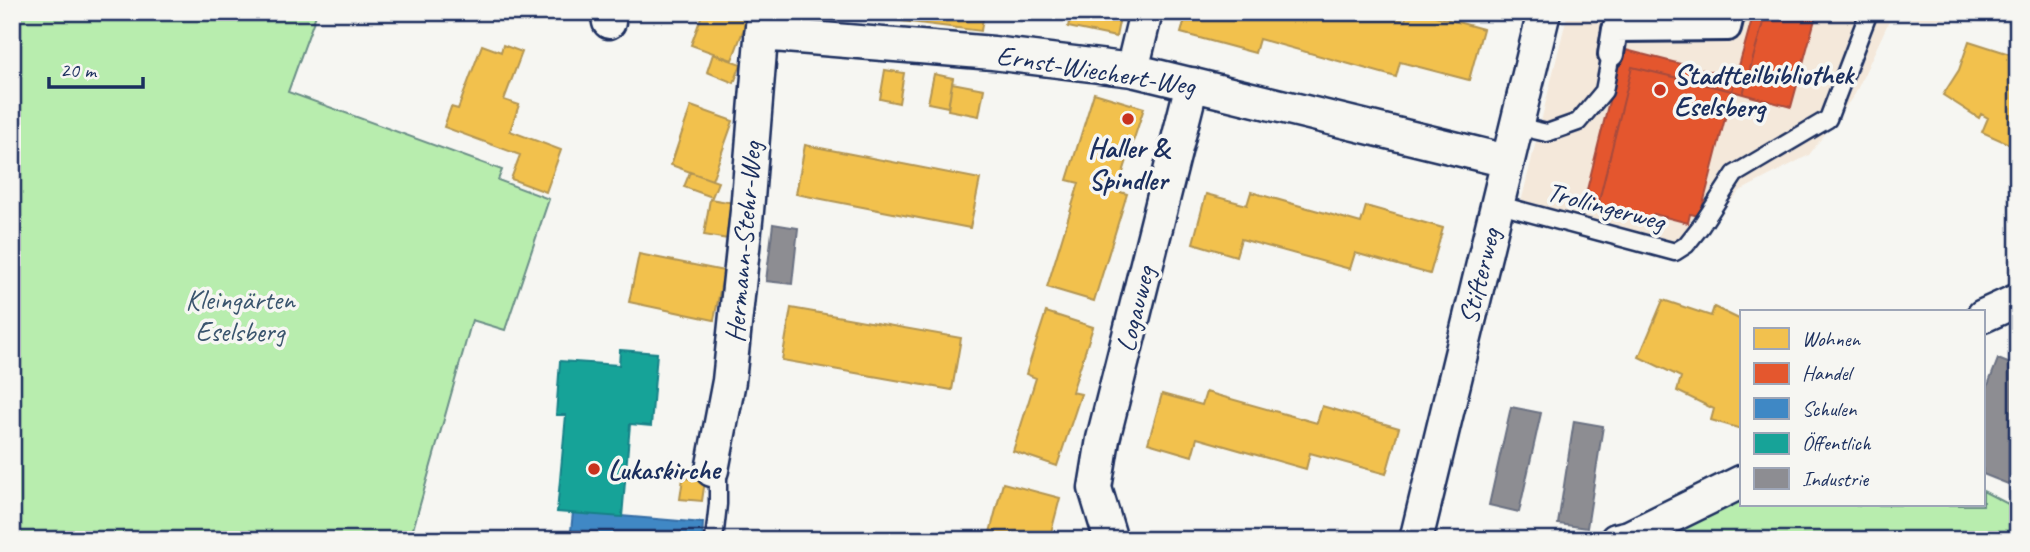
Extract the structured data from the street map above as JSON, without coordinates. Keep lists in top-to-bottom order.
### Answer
{
  "streets": {
    "street": [
      "Ernst-Wiechert-Weg",
      "Hermann-Stehr-Weg",
      "Stifterweg",
      "Logauweg"
    ],
    "lane": ["Trollingerweg"]
  },
  "crossings": [
    ["Ernst-Wiechert-Weg", "Hermann-Stehr-Weg"],
    ["Ernst-Wiechert-Weg", "Stifterweg"],
    ["Ernst-Wiechert-Weg", "Logauweg"],
    ["Trollingerweg", "Stifterweg"]
  ],
  "parks": ["Kleingärten Eselsberg"],
  "places": ["Stadtteilbibliothek Eselsberg", "Haller & Spindler", "Lukaskirche"],
  "legend": [
    "Wohnen",
    "Handel",
    "Schulen",
    "Öffentlich",
    "Industrie"
  ],
  "scale_bar": "20 m"
}
